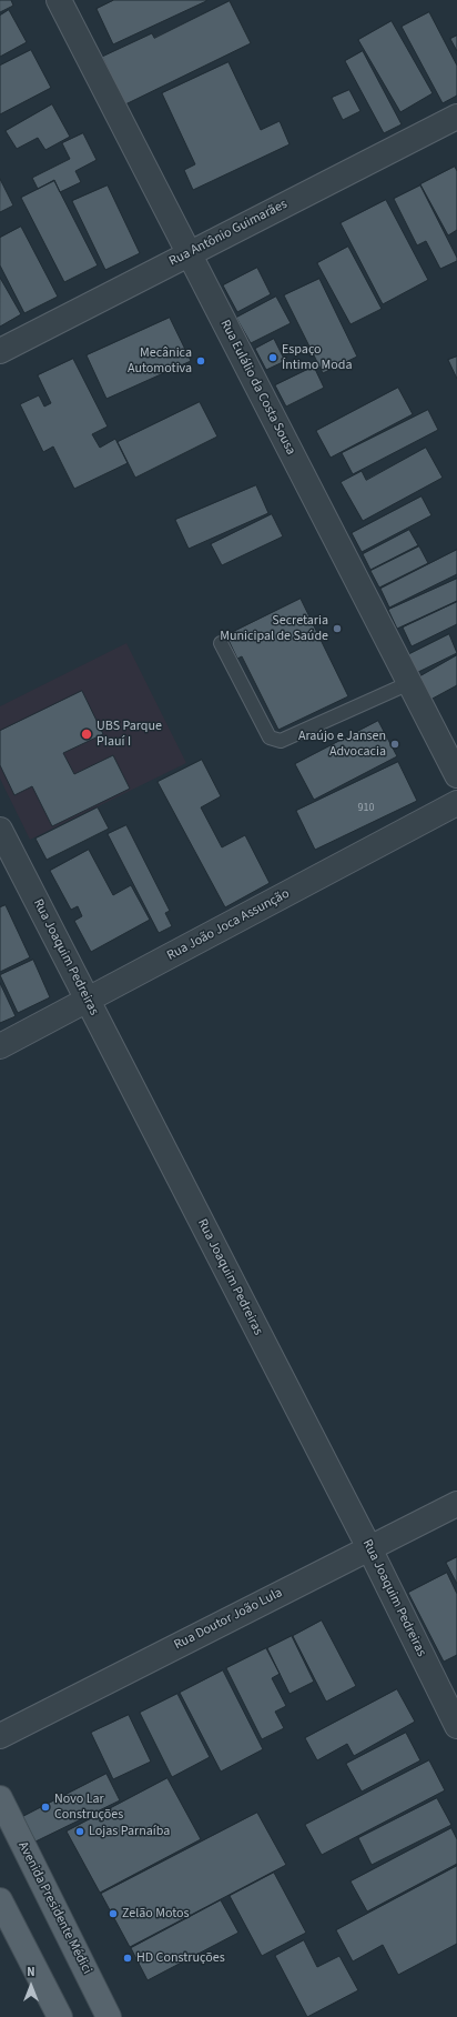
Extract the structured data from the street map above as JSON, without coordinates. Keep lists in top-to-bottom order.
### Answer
{
  "streets": {
    "main road": ["Avenida Presidente Médici"],
    "street": [
      "Rua Antônio Guimarães",
      "Rua Eulálio da Costa Sousa",
      "Rua João Joca Assunção",
      "Rua Joaquim Pedreiras",
      "Rua Doutor João Lula"
    ]
  },
  "crossings": [
    ["Rua Antônio Guimarães", "Rua Eulálio da Costa Sousa"],
    ["Rua João Joca Assunção", "Rua Joaquim Pedreiras"],
    ["Rua Joaquim Pedreiras", "Rua Doutor João Lula"]
  ],
  "places": [
    "Espaço Íntimo Moda",
    "Mecânica Automotiva",
    "Secretaria Municipal de Saúde",
    "UBS Parque PIauí I",
    "Araújo e Jansen Advocacia",
    "Novo Lar Construções",
    "Lojas Parnaíba",
    "Zelão Motos",
    "HD Construções"
  ],
  "house_numbers": ["910"],
  "north": "top"
}
